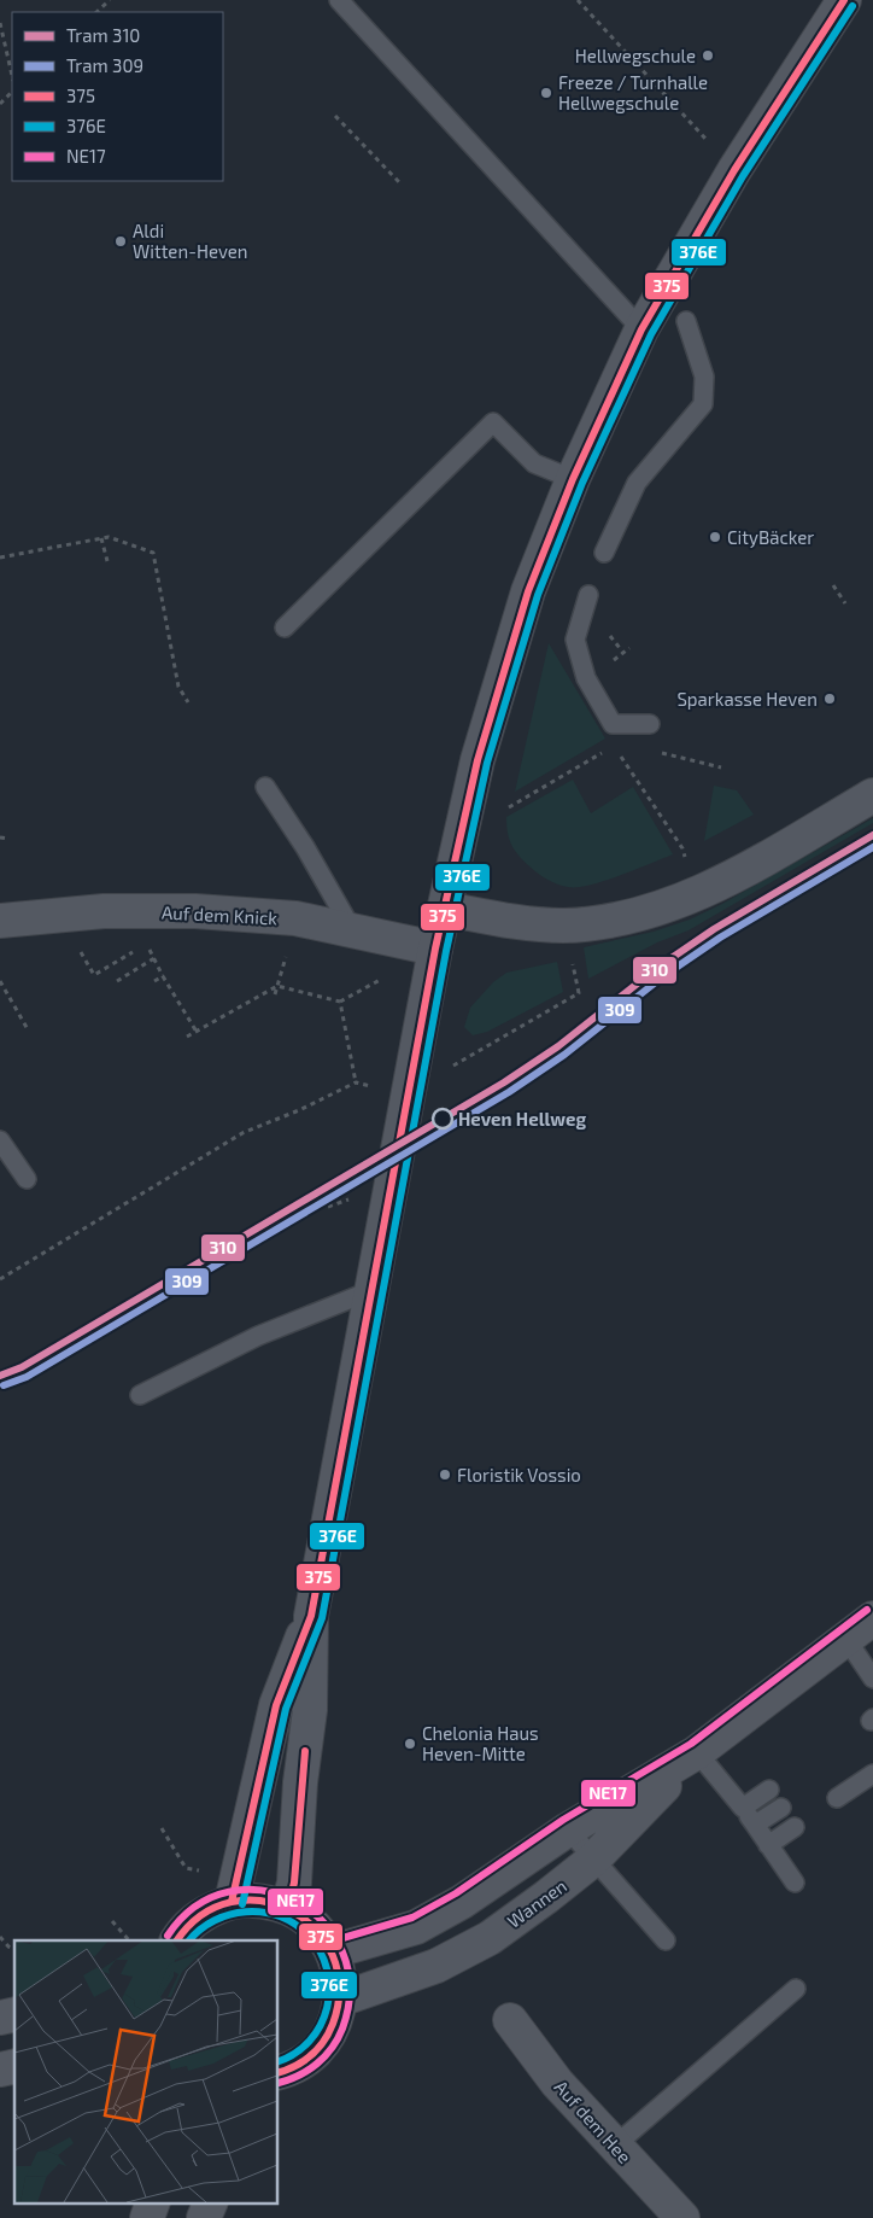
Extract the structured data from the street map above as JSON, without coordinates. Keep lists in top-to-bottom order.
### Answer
{
  "streets": {
    "street": ["Auf dem Knick", "Wannen", "Auf dem Hee"]
  },
  "places": [
    "Hellwegschule",
    "Freeze / Turnhalle Hellwegschule",
    "Aldi Witten-Heven",
    "CityBäcker",
    "Sparkasse Heven",
    "Heven Hellweg",
    "Floristik Vossio",
    "Chelonia Haus Heven-Mitte"
  ],
  "lines": [
    "transit line 375",
    "transit line 376E",
    "tram line 310",
    "tram line 309",
    "transit line NE17"
  ],
  "legend": [
    "Tram 310",
    "Tram 309",
    "375",
    "376E",
    "NE17"
  ]
}
